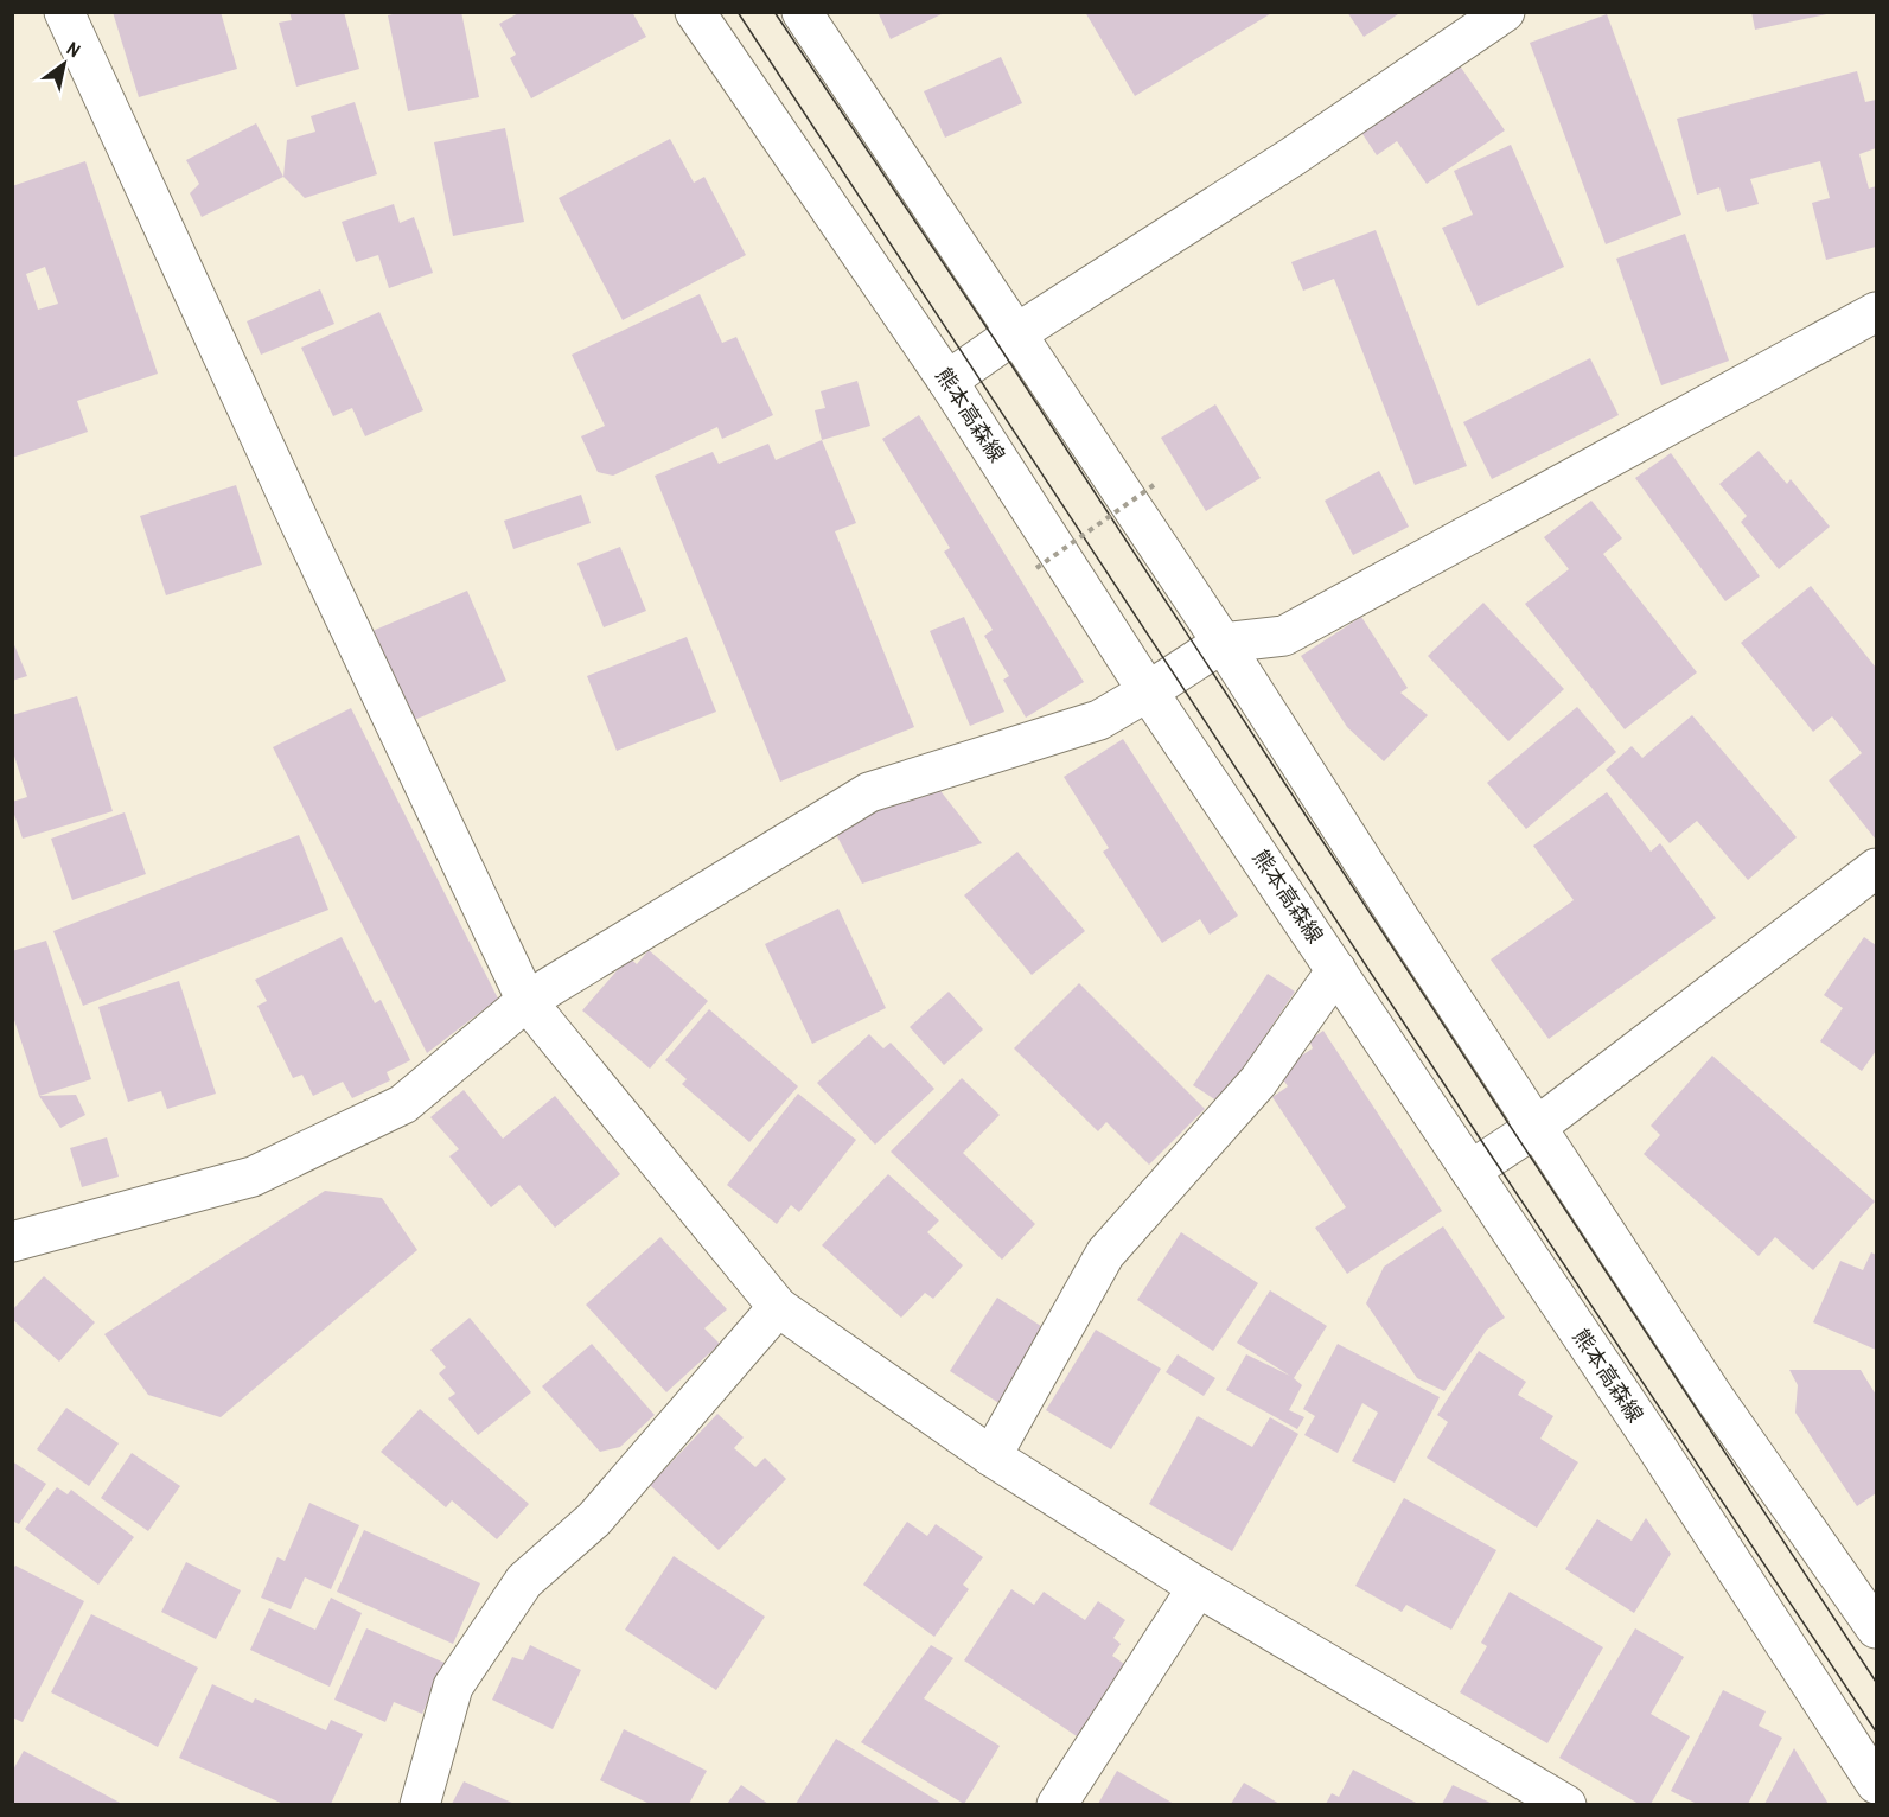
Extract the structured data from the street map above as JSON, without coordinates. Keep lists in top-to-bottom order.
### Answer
{
  "streets": {
    "street": ["熊本高森線"]
  },
  "north": "top right"
}
